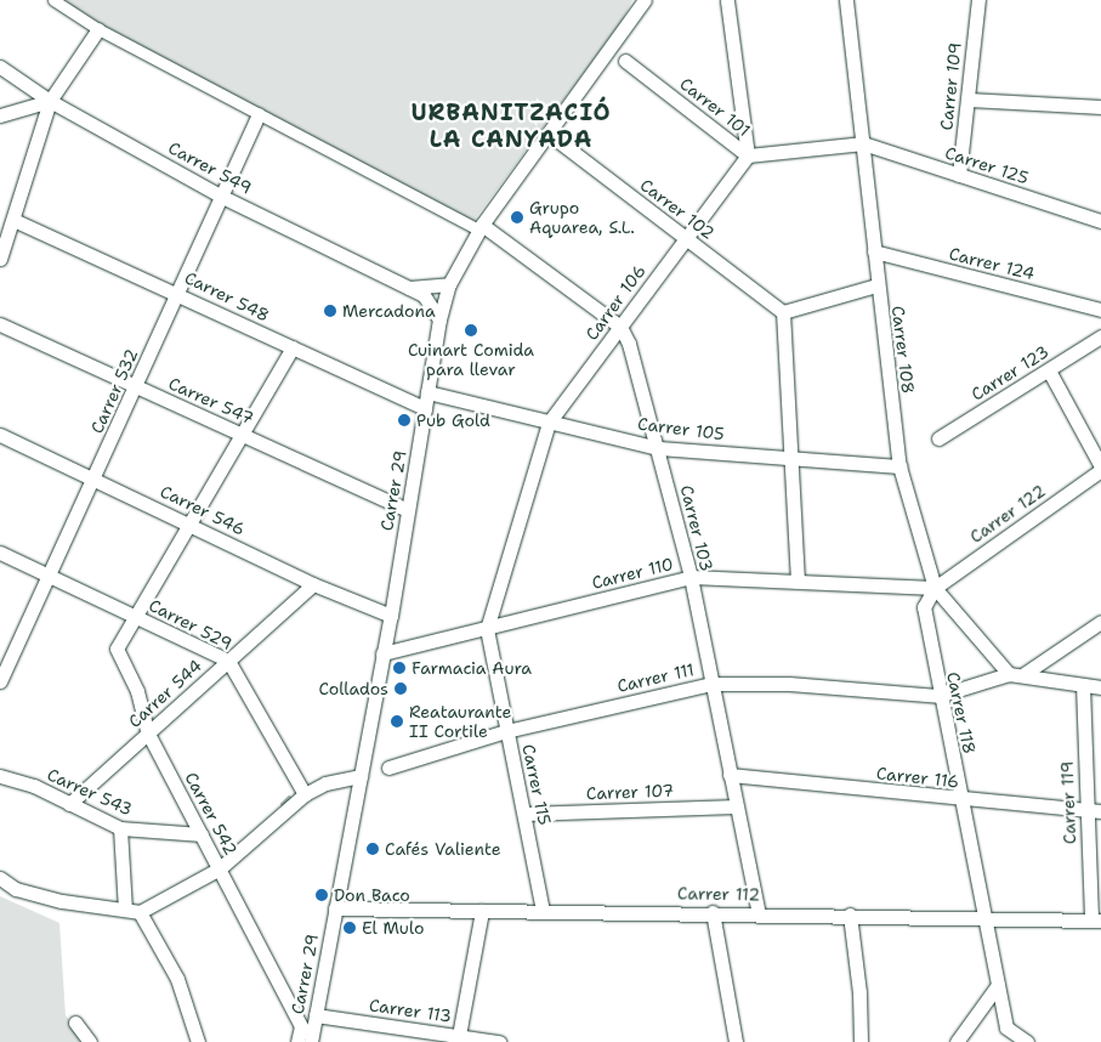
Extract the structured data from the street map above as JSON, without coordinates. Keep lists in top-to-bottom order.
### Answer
{
  "streets": {
    "street": [
      "Carrer 109",
      "Carrer 101",
      "Carrer 125",
      "Carrer 549",
      "Carrer 102",
      "Carrer 124",
      "Carrer 548",
      "Carrer 106",
      "Carrer 108",
      "Carrer 123",
      "Carrer 532",
      "Carrer 547",
      "Carrer 105",
      "Carrer 29",
      "Carrer 546",
      "Carrer 122",
      "Carrer 103",
      "Carrer 110",
      "Carrer 529",
      "Carrer 111",
      "Carrer 544",
      "Carrer 118",
      "Carrer 116",
      "Carrer 115",
      "Carrer 543",
      "Carrer 107",
      "Carrer 119",
      "Carrer 542",
      "Carrer 112",
      "Carrer 113"
    ]
  },
  "crossings": [
    ["Carrer 109", "Carrer 125"],
    ["Carrer 101", "Carrer 125"],
    ["Carrer 101", "Carrer 106"],
    ["Carrer 101", "Carrer 108"],
    ["Carrer 125", "Carrer 108"],
    ["Carrer 549", "Carrer 532"],
    ["Carrer 102", "Carrer 106"],
    ["Carrer 102", "Carrer 29"],
    ["Carrer 124", "Carrer 108"],
    ["Carrer 548", "Carrer 532"],
    ["Carrer 548", "Carrer 29"],
    ["Carrer 548", "Carrer 542"],
    ["Carrer 106", "Carrer 105"],
    ["Carrer 106", "Carrer 103"],
    ["Carrer 106", "Carrer 110"],
    ["Carrer 106", "Carrer 115"],
    ["Carrer 108", "Carrer 105"],
    ["Carrer 108", "Carrer 122"],
    ["Carrer 108", "Carrer 110"],
    ["Carrer 108", "Carrer 118"],
    ["Carrer 532", "Carrer 547"],
    ["Carrer 532", "Carrer 546"],
    ["Carrer 532", "Carrer 529"],
    ["Carrer 547", "Carrer 29"],
    ["Carrer 547", "Carrer 542"],
    ["Carrer 105", "Carrer 29"],
    ["Carrer 105", "Carrer 103"],
    ["Carrer 29", "Carrer 546"],
    ["Carrer 29", "Carrer 110"],
    ["Carrer 29", "Carrer 542"],
    ["Carrer 29", "Carrer 112"],
    ["Carrer 29", "Carrer 113"],
    ["Carrer 546", "Carrer 544"],
    ["Carrer 546", "Carrer 542"],
    ["Carrer 122", "Carrer 110"],
    ["Carrer 122", "Carrer 118"],
    ["Carrer 103", "Carrer 110"],
    ["Carrer 103", "Carrer 111"],
    ["Carrer 103", "Carrer 116"],
    ["Carrer 103", "Carrer 107"],
    ["Carrer 103", "Carrer 112"],
    ["Carrer 110", "Carrer 118"],
    ["Carrer 110", "Carrer 115"],
    ["Carrer 529", "Carrer 544"],
    ["Carrer 529", "Carrer 542"],
    ["Carrer 111", "Carrer 118"],
    ["Carrer 111", "Carrer 115"],
    ["Carrer 544", "Carrer 543"],
    ["Carrer 544", "Carrer 542"],
    ["Carrer 118", "Carrer 116"],
    ["Carrer 118", "Carrer 112"],
    ["Carrer 116", "Carrer 119"],
    ["Carrer 115", "Carrer 107"],
    ["Carrer 115", "Carrer 112"],
    ["Carrer 543", "Carrer 542"],
    ["Carrer 119", "Carrer 112"]
  ],
  "districts": ["URBANITZACIÓ LA CANYADA"],
  "places": [
    "Grupo Aquarea, S.L.",
    "Mercadona",
    "Cuinart Comida para llevar",
    "Pub Gold",
    "Farmacia Aura",
    "Collados",
    "Reataurante II Cortile",
    "Cafés Valiente",
    "Don Baco",
    "El Mulo"
  ]
}
